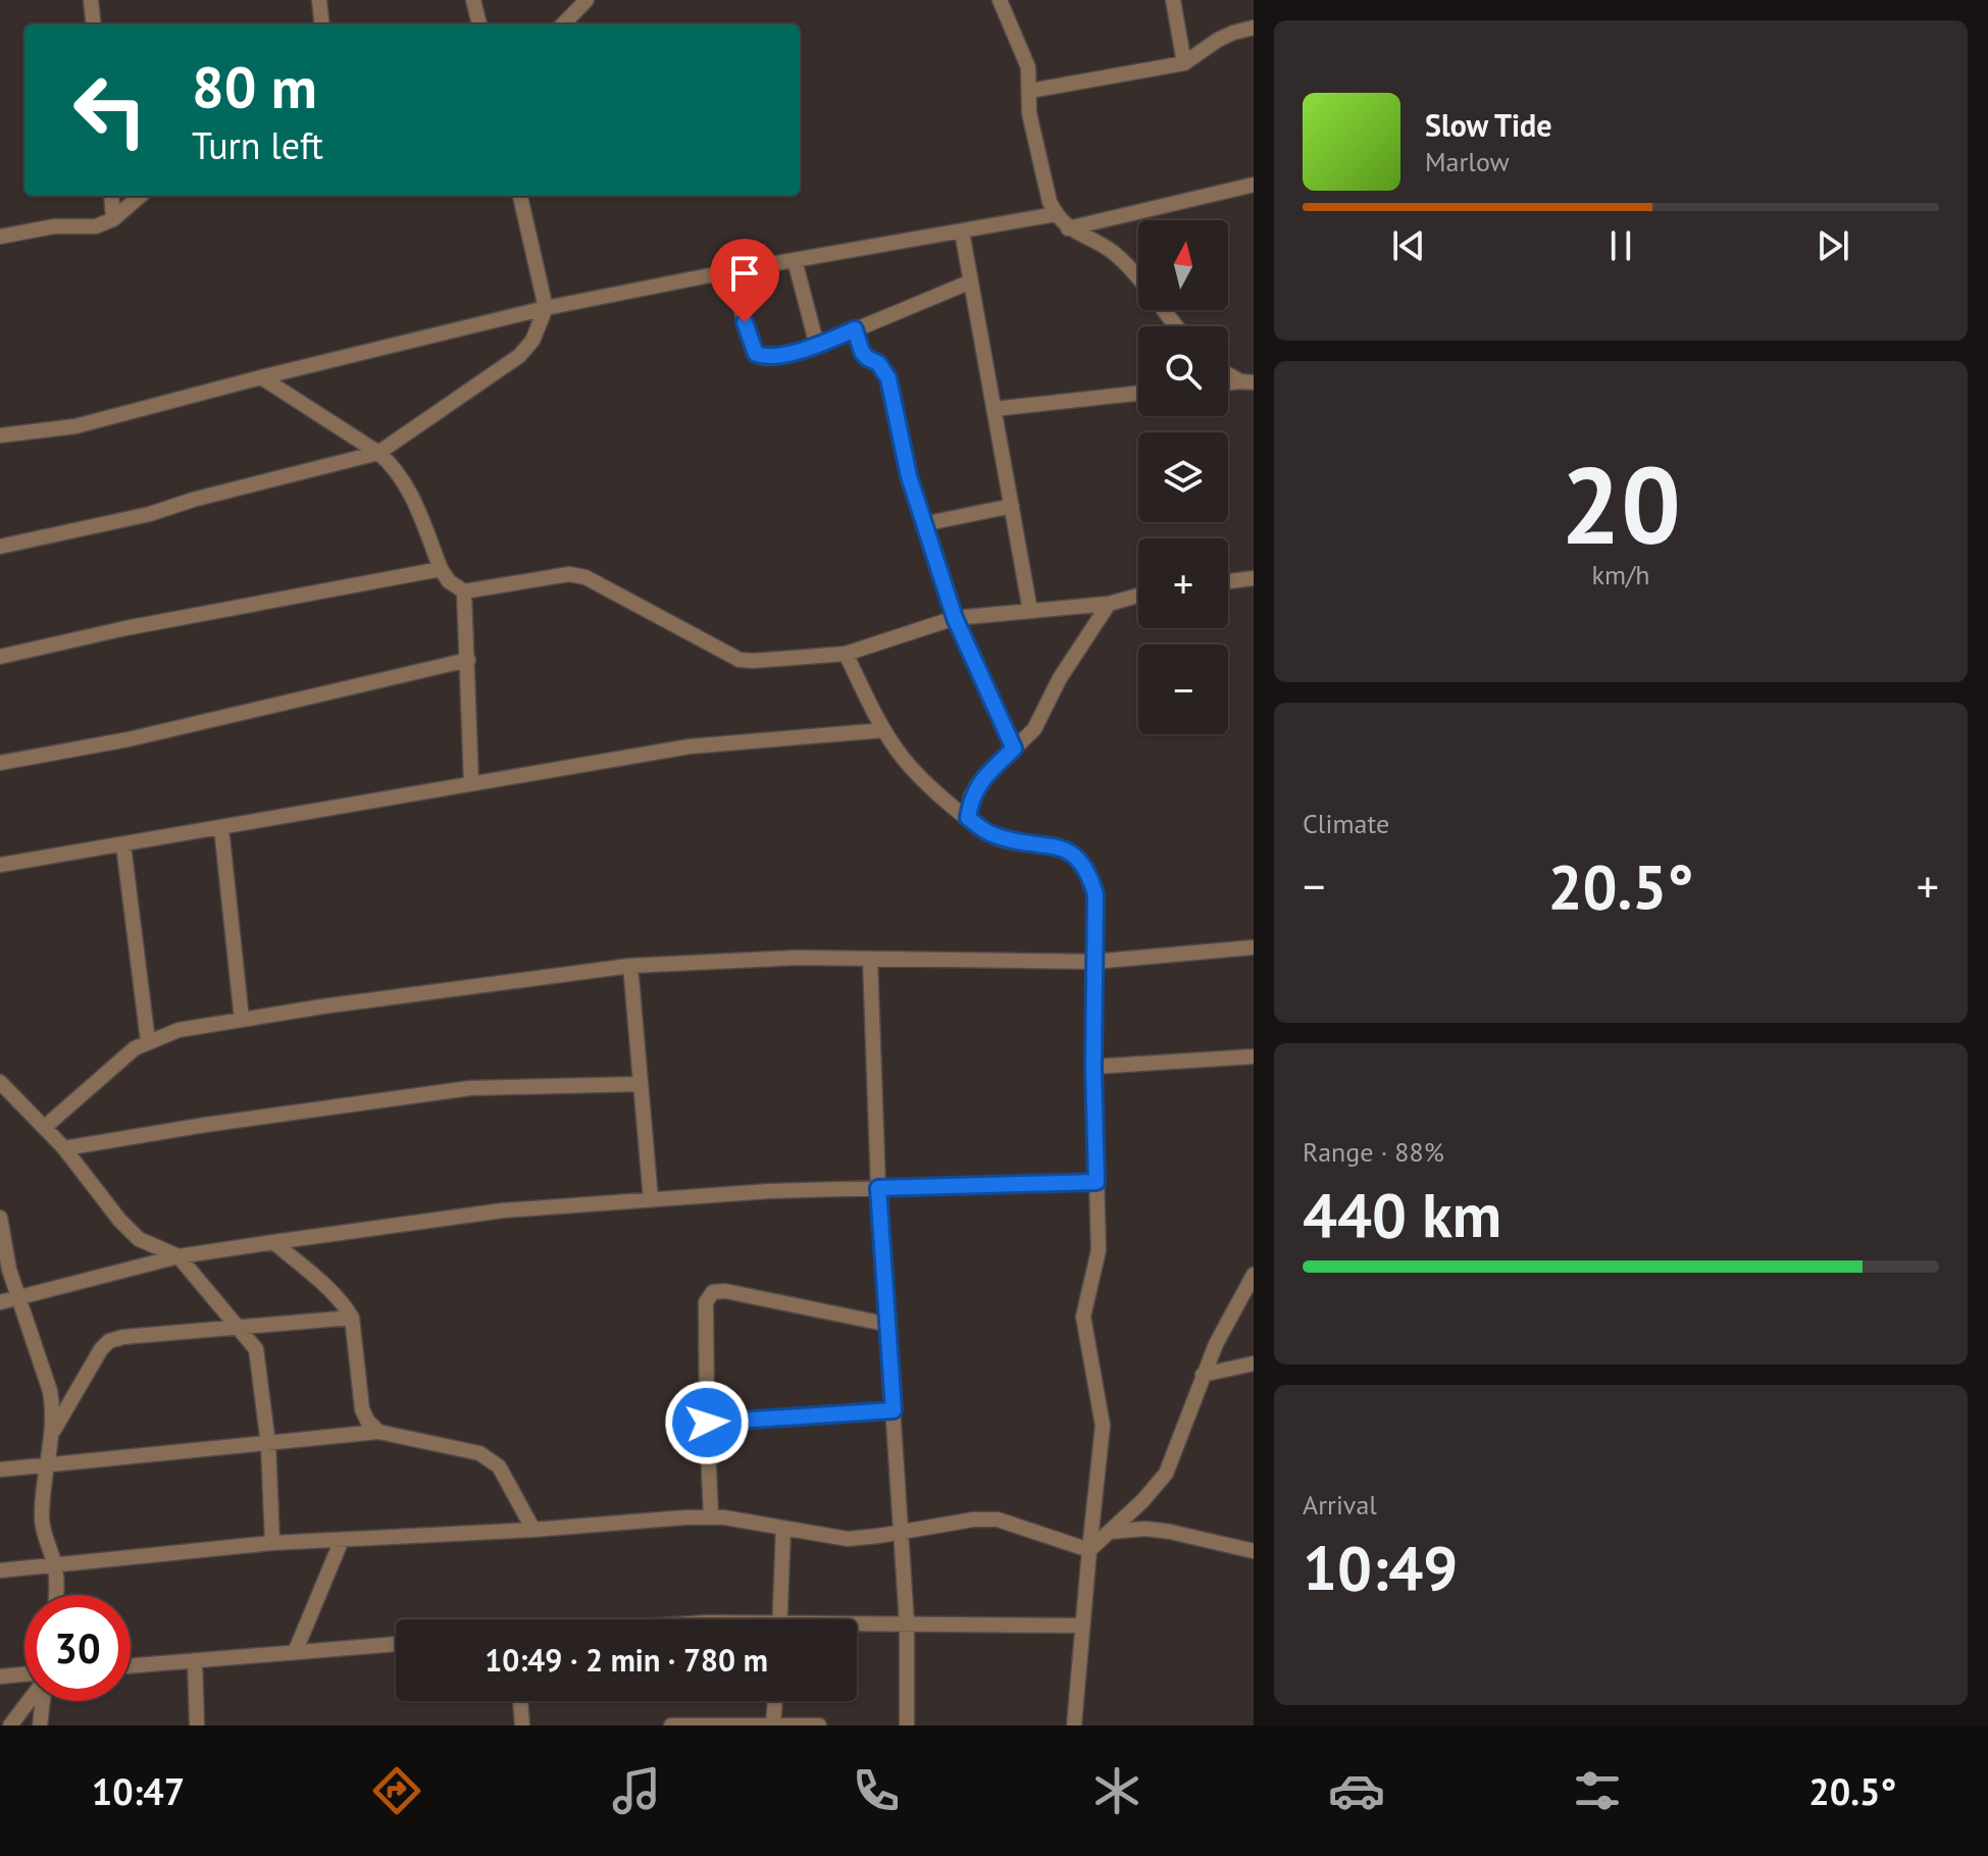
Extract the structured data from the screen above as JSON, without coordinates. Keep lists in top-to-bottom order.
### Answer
{
  "north": "top",
  "page": {
    "turn": ["80 m", "Turn left"],
    "song": ["Slow Tide", "Marlow"],
    "map_buttons": ["+", "−"],
    "tile": [
      ["20", "km/h"],
      "Climate",
      ["Range · 88%", "440 km"],
      ["Arrival", "10:49"]
    ],
    "heat": ["−", "20.5°", "+"],
    "limit": "30",
    "trip": "10:49 · 2 min · 780 m",
    "tabs": ["10:47", "20.5°"]
  }
}
